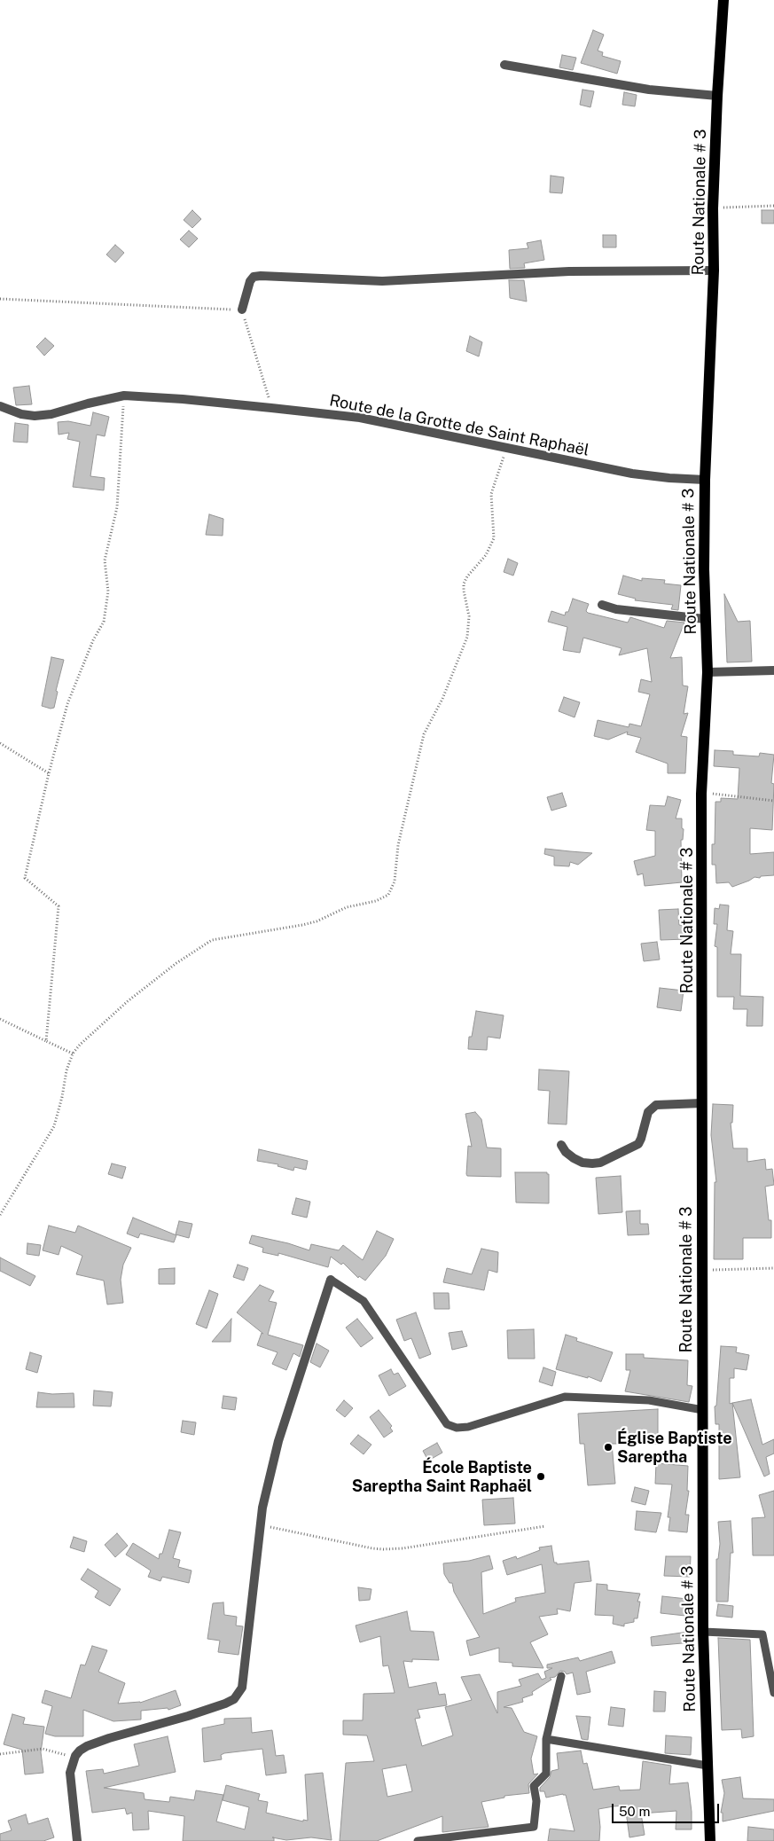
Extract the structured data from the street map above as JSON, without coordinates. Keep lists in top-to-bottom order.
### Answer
{
  "streets": {
    "main road": ["Route Nationale # 3"],
    "street": ["Route de la Grotte de Saint Raphaël"]
  },
  "crossings": [
    ["Route Nationale # 3", "Route de la Grotte de Saint Raphaël"]
  ],
  "places": ["Église Baptiste Sareptha", "École Baptiste Sareptha Saint Raphaël"],
  "scale_bar": "50 m"
}
